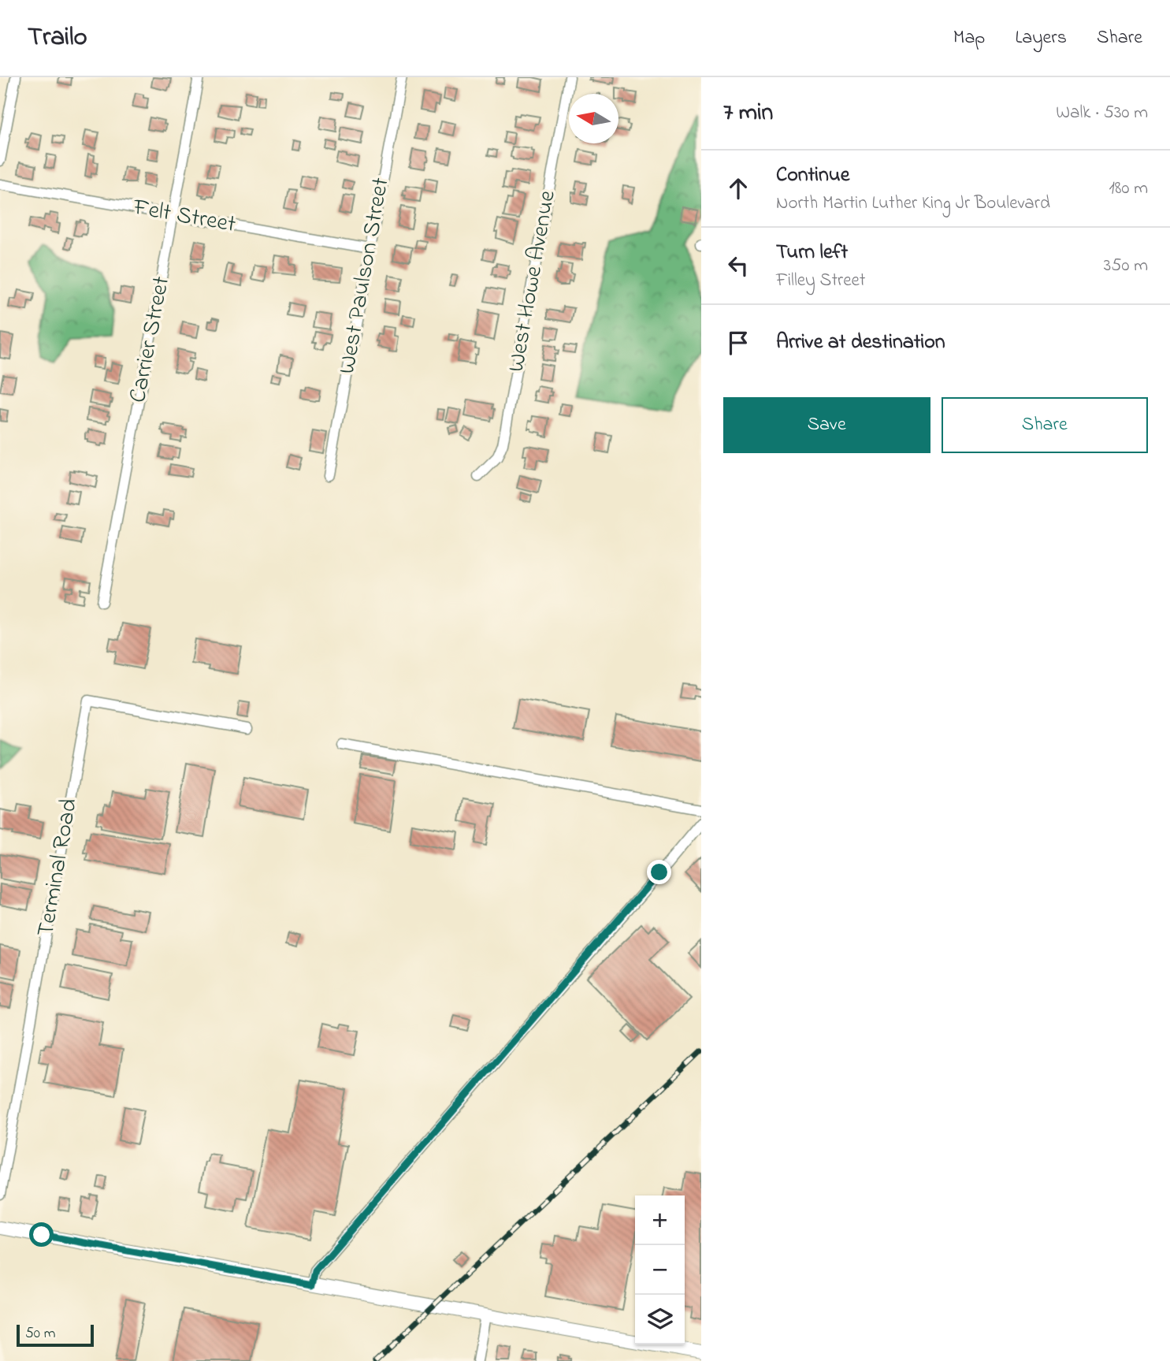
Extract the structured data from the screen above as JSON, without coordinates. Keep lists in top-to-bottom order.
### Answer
{
  "streets": {
    "street": [
      "Felt Street",
      "West Paulson Street",
      "West Howe Avenue",
      "Carrier Street",
      "Terminal Road"
    ]
  },
  "crossings": [
    ["Felt Street", "West Paulson Street"],
    ["Felt Street", "Carrier Street"]
  ],
  "scale_bar": "50 m",
  "north": "left",
  "page": {
    "header": "Trailo",
    "nav": ["Map", "Layers", "Share"],
    "heading": ["7 min", "Walk · 530 m"],
    "list": [
      ["Continue", "North Martin Luther King Jr Boulevard", "180 m"],
      ["Turn left", "Filley Street", "350 m"],
      "Arrive at destination"
    ],
    "buttons": ["Save", "Share"],
    "map_buttons": ["+", "−"],
    "scale": "50 m"
  }
}
